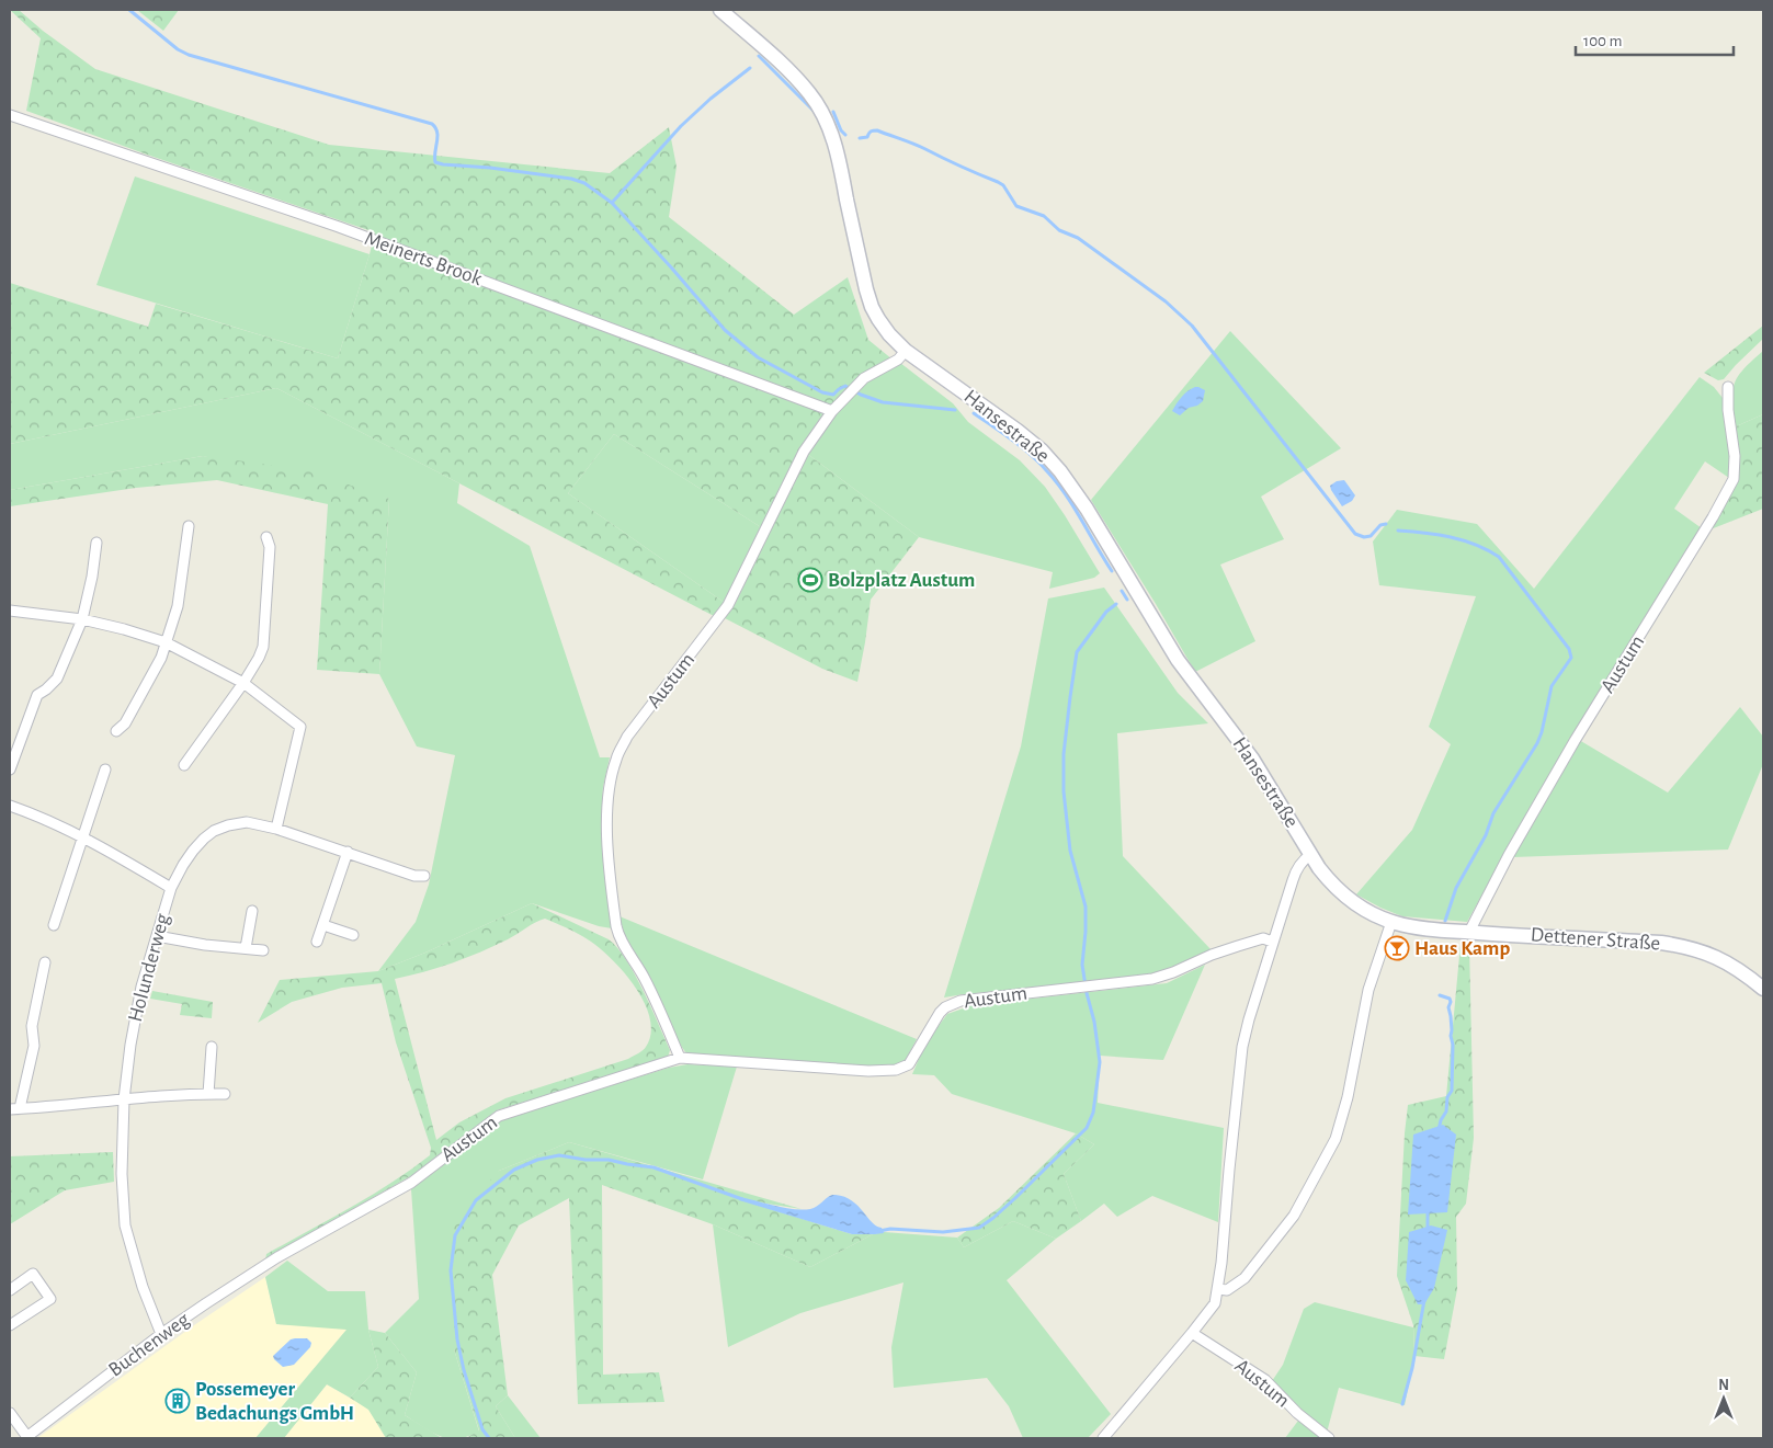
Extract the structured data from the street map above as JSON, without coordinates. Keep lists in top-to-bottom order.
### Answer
{
  "streets": {
    "street": [
      "Meinerts Brook",
      "Hansestraße",
      "Austum",
      "Dettener Straße",
      "Holunderweg",
      "Buchenweg"
    ]
  },
  "crossings": [
    ["Meinerts Brook", "Austum"],
    ["Hansestraße", "Austum"],
    ["Hansestraße", "Dettener Straße"],
    ["Austum", "Dettener Straße"],
    ["Austum", "Buchenweg"],
    ["Holunderweg", "Buchenweg"]
  ],
  "places": {
    "sports": ["Bolzplatz Austum"],
    "bar": ["Haus Kamp"],
    "building": ["Possemeyer Bedachungs GmbH"]
  },
  "scale_bar": "100 m",
  "north": "top"
}
